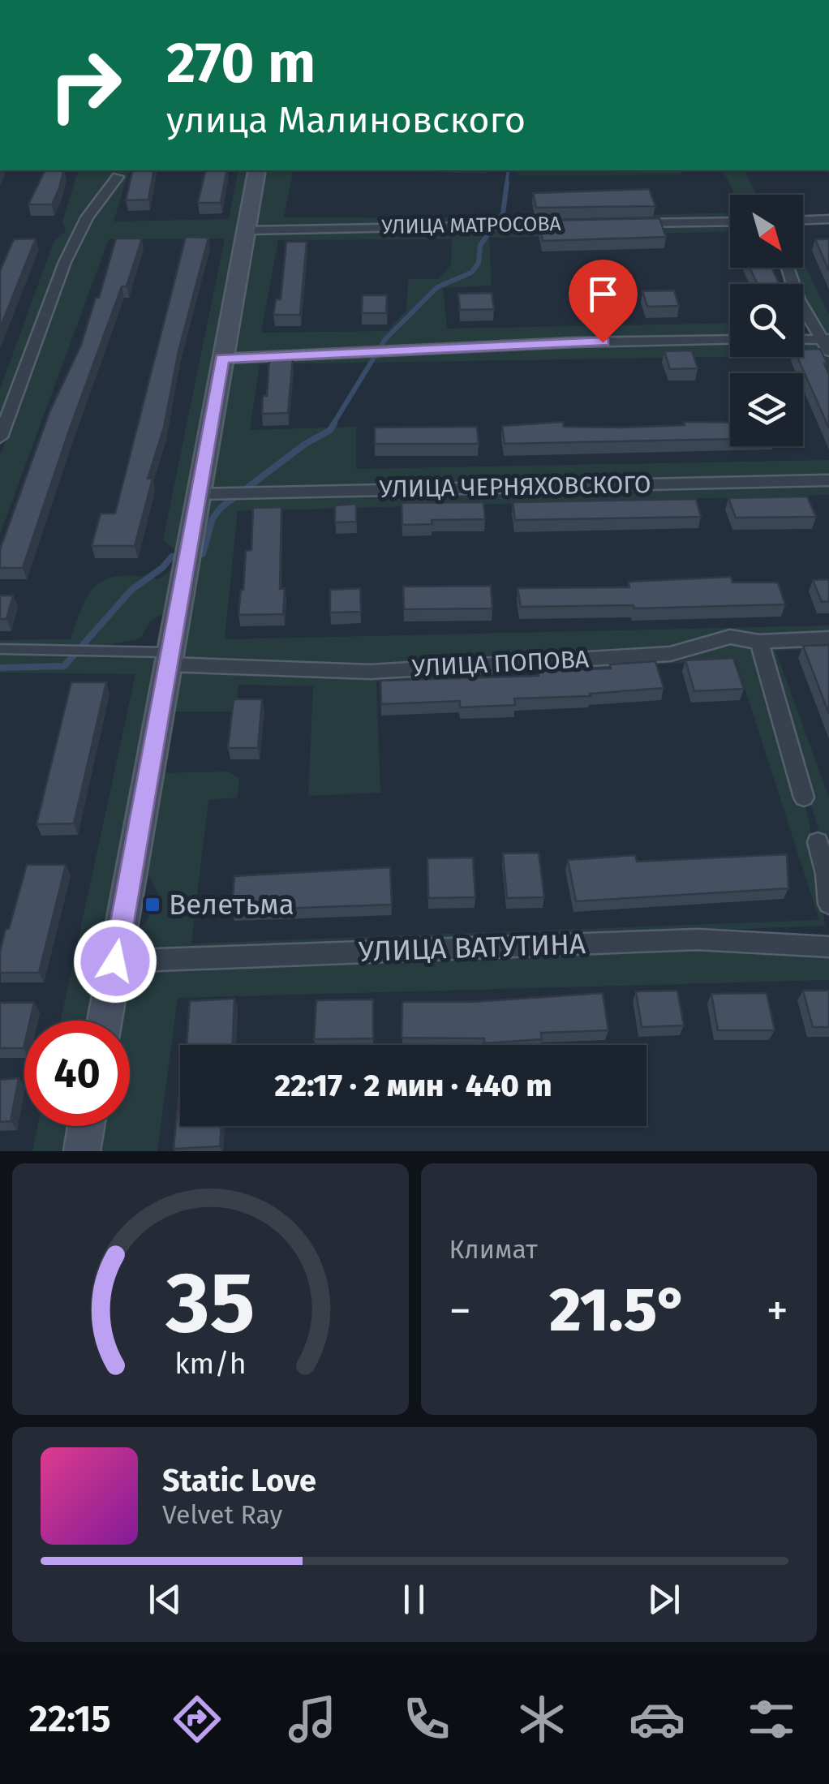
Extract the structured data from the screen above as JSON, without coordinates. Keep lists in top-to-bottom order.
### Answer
{
  "streets": {
    "street": [
      "УЛИЦА МАТРОСОВА",
      "УЛИЦА ЧЕРНЯХОВСКОГО",
      "УЛИЦА ПОПОВА",
      "УЛИЦА ВАТУТИНА"
    ]
  },
  "places": {
    "transit": ["Велетьма"]
  },
  "north": "bottom right",
  "page": {
    "turn": ["270 m", "улица Малиновского"],
    "limit": "40",
    "trip": "22:17 · 2 мин · 440 m",
    "tile": "Климат",
    "heat": ["−", "21.5°", "+"],
    "song": ["Static Love", "Velvet Ray"],
    "tabs": "22:15",
    "gauge": ["35", "km/h"]
  }
}
